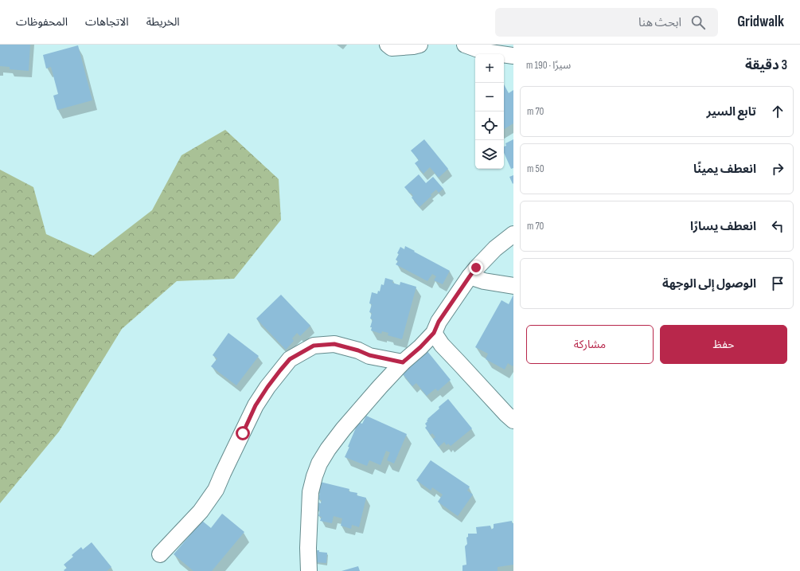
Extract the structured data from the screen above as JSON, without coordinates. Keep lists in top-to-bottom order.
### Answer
{
  "page": {
    "header": "Gridwalk",
    "search": "ابحث هنا",
    "nav": ["الخريطة", "الاتجاهات", "المحفوظات"],
    "heading": ["3 دقيقة", "سيرًا · 190 m"],
    "map_buttons": ["+", "−"],
    "list": [
      ["تابع السير", "70 m"],
      ["انعطف يمينًا", "50 m"],
      ["انعطف يسارًا", "70 m"],
      "الوصول إلى الوجهة"
    ],
    "buttons": ["حفظ", "مشاركة"]
  }
}
